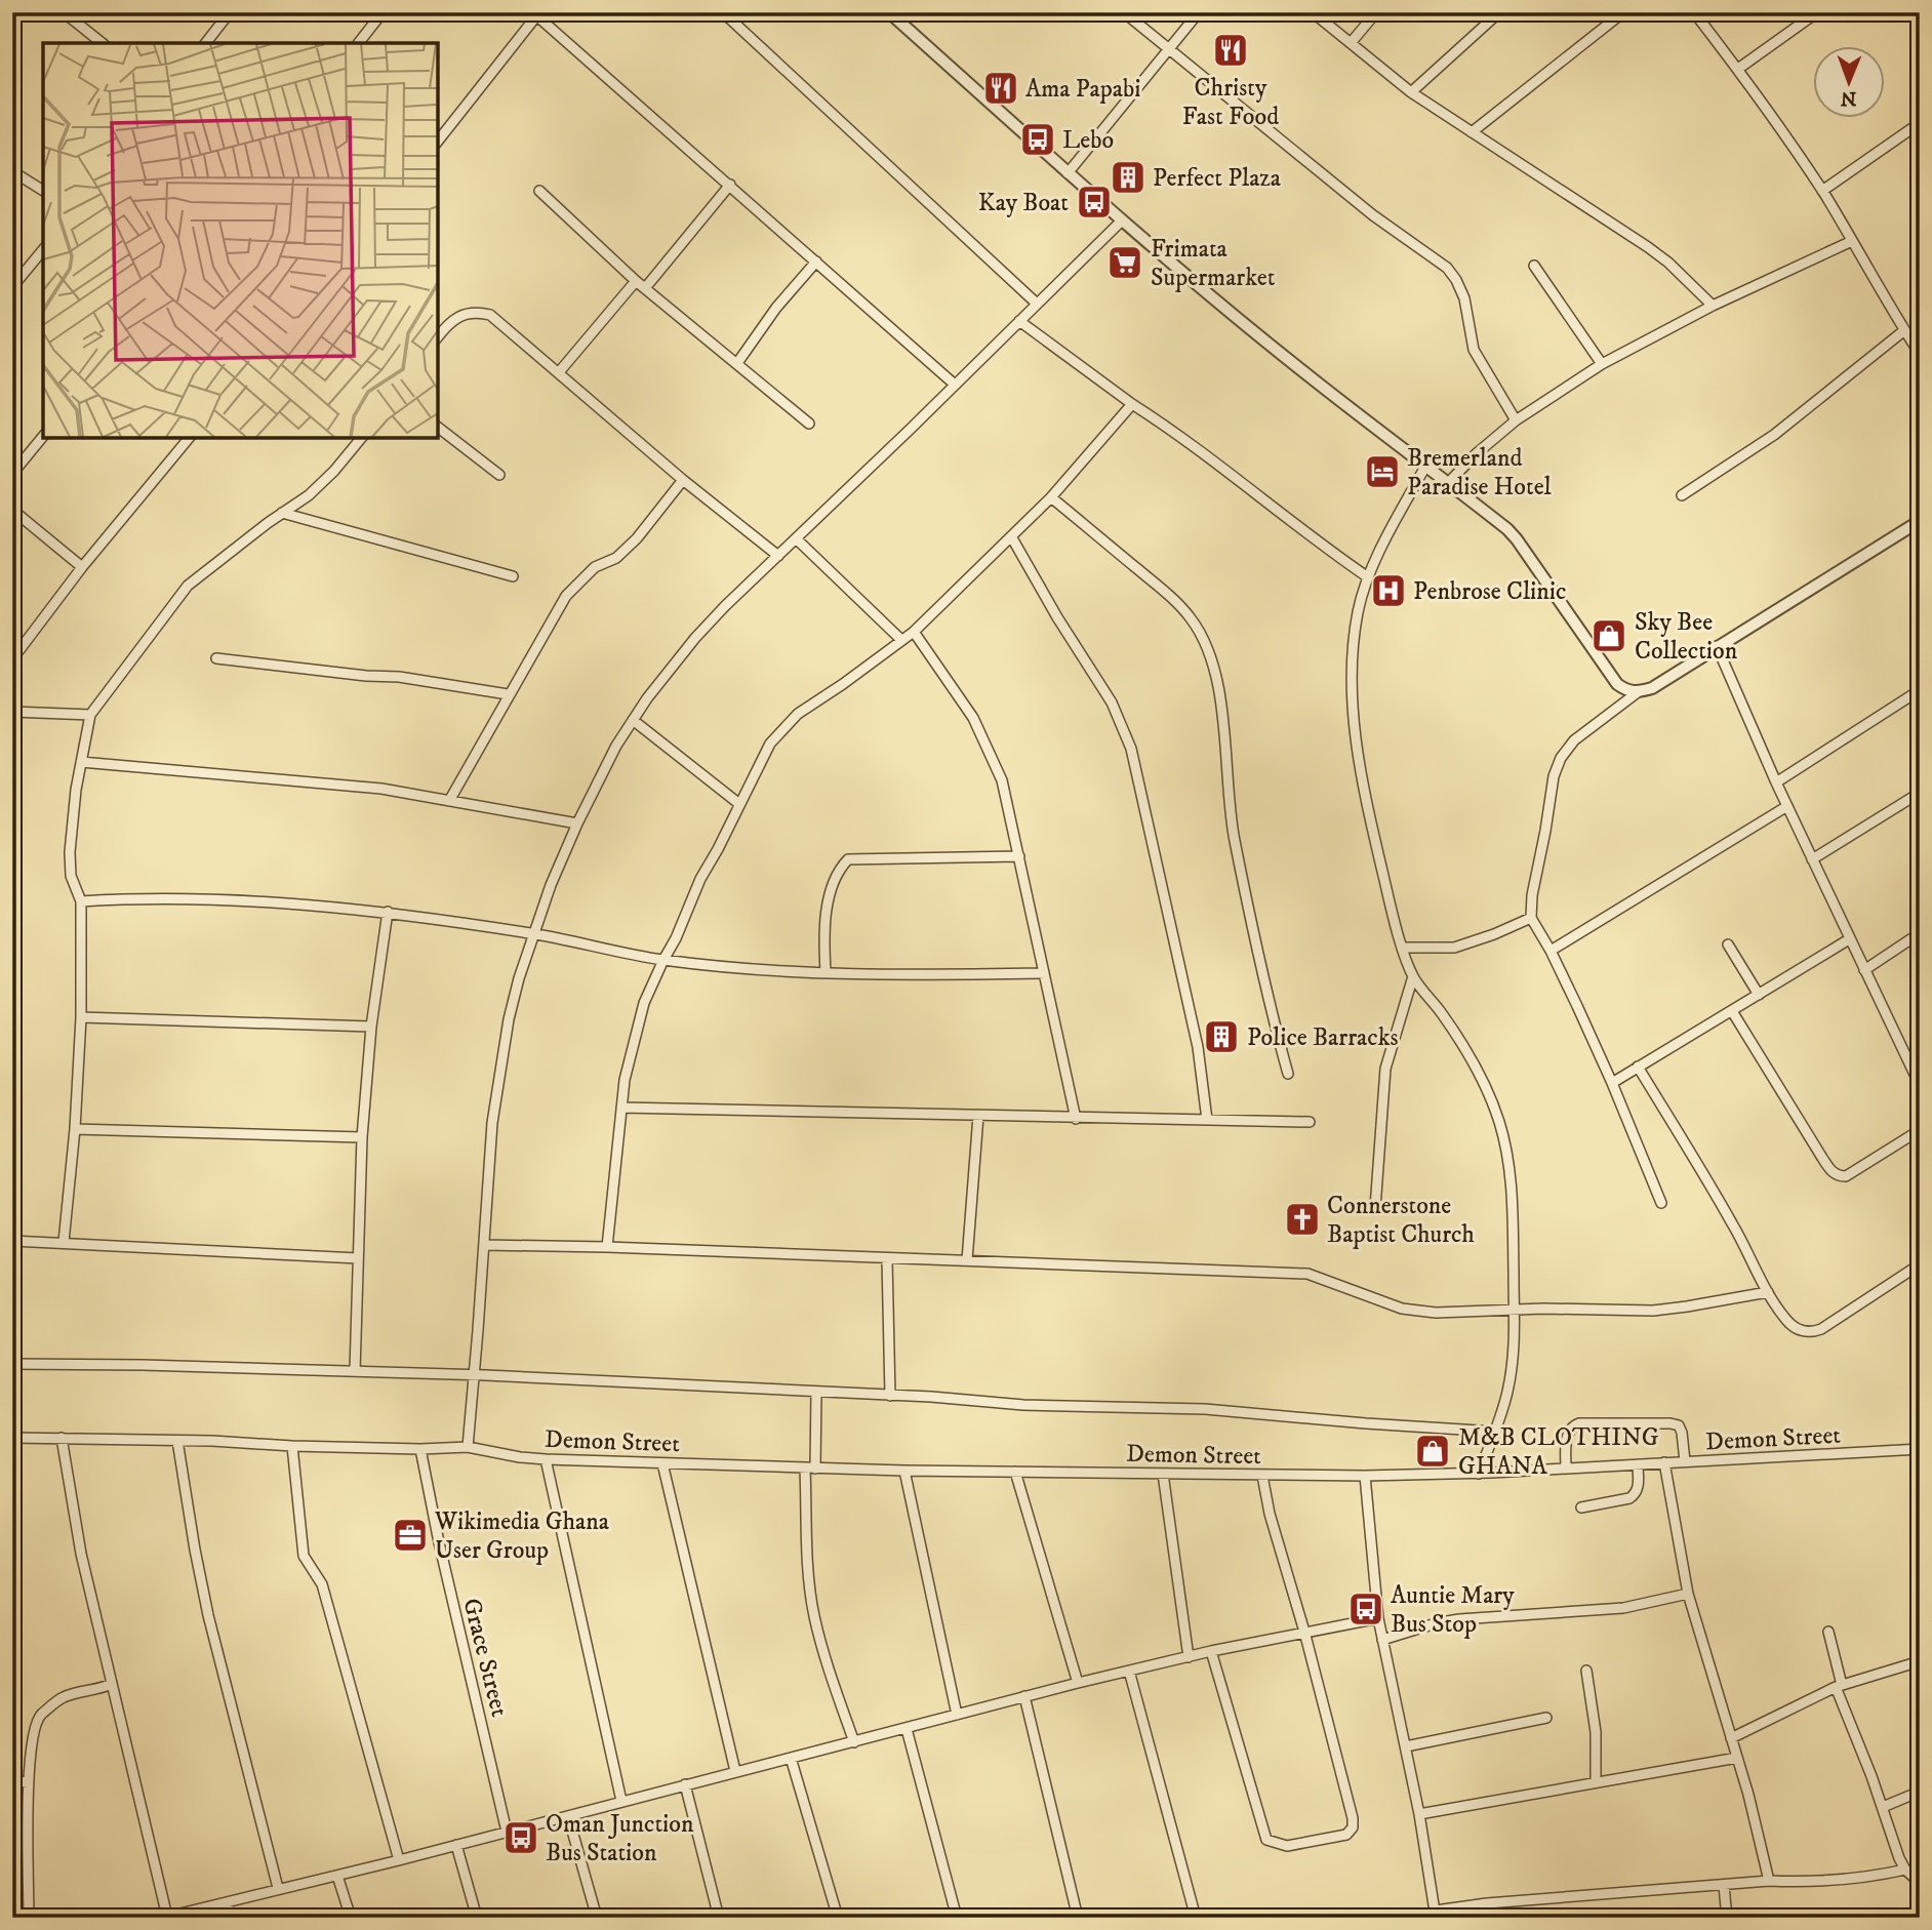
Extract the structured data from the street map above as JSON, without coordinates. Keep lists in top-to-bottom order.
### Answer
{
  "streets": {
    "street": ["Demon Street", "Grace Street"]
  },
  "crossings": [
    ["Demon Street", "Grace Street"]
  ],
  "places": {
    "restaurant": ["Christy Fast Food", "Ama Papabi"],
    "bus stop": [
      "Lebo",
      "Kay Boat",
      "Auntie Mary Bus Stop",
      "Oman Junction Bus Station"
    ],
    "building": ["Perfect Plaza", "Police Barracks"],
    "supermarket": ["Frimata Supermarket"],
    "hotel": ["Bremerland Paradise Hotel"],
    "hospital": ["Penbrose Clinic"],
    "shop": ["Sky Bee Collection", "M&B CLOTHING GHANA"],
    "church": ["Connerstone Baptist Church"],
    "office": ["Wikimedia Ghana User Group"]
  },
  "north": "bottom"
}
